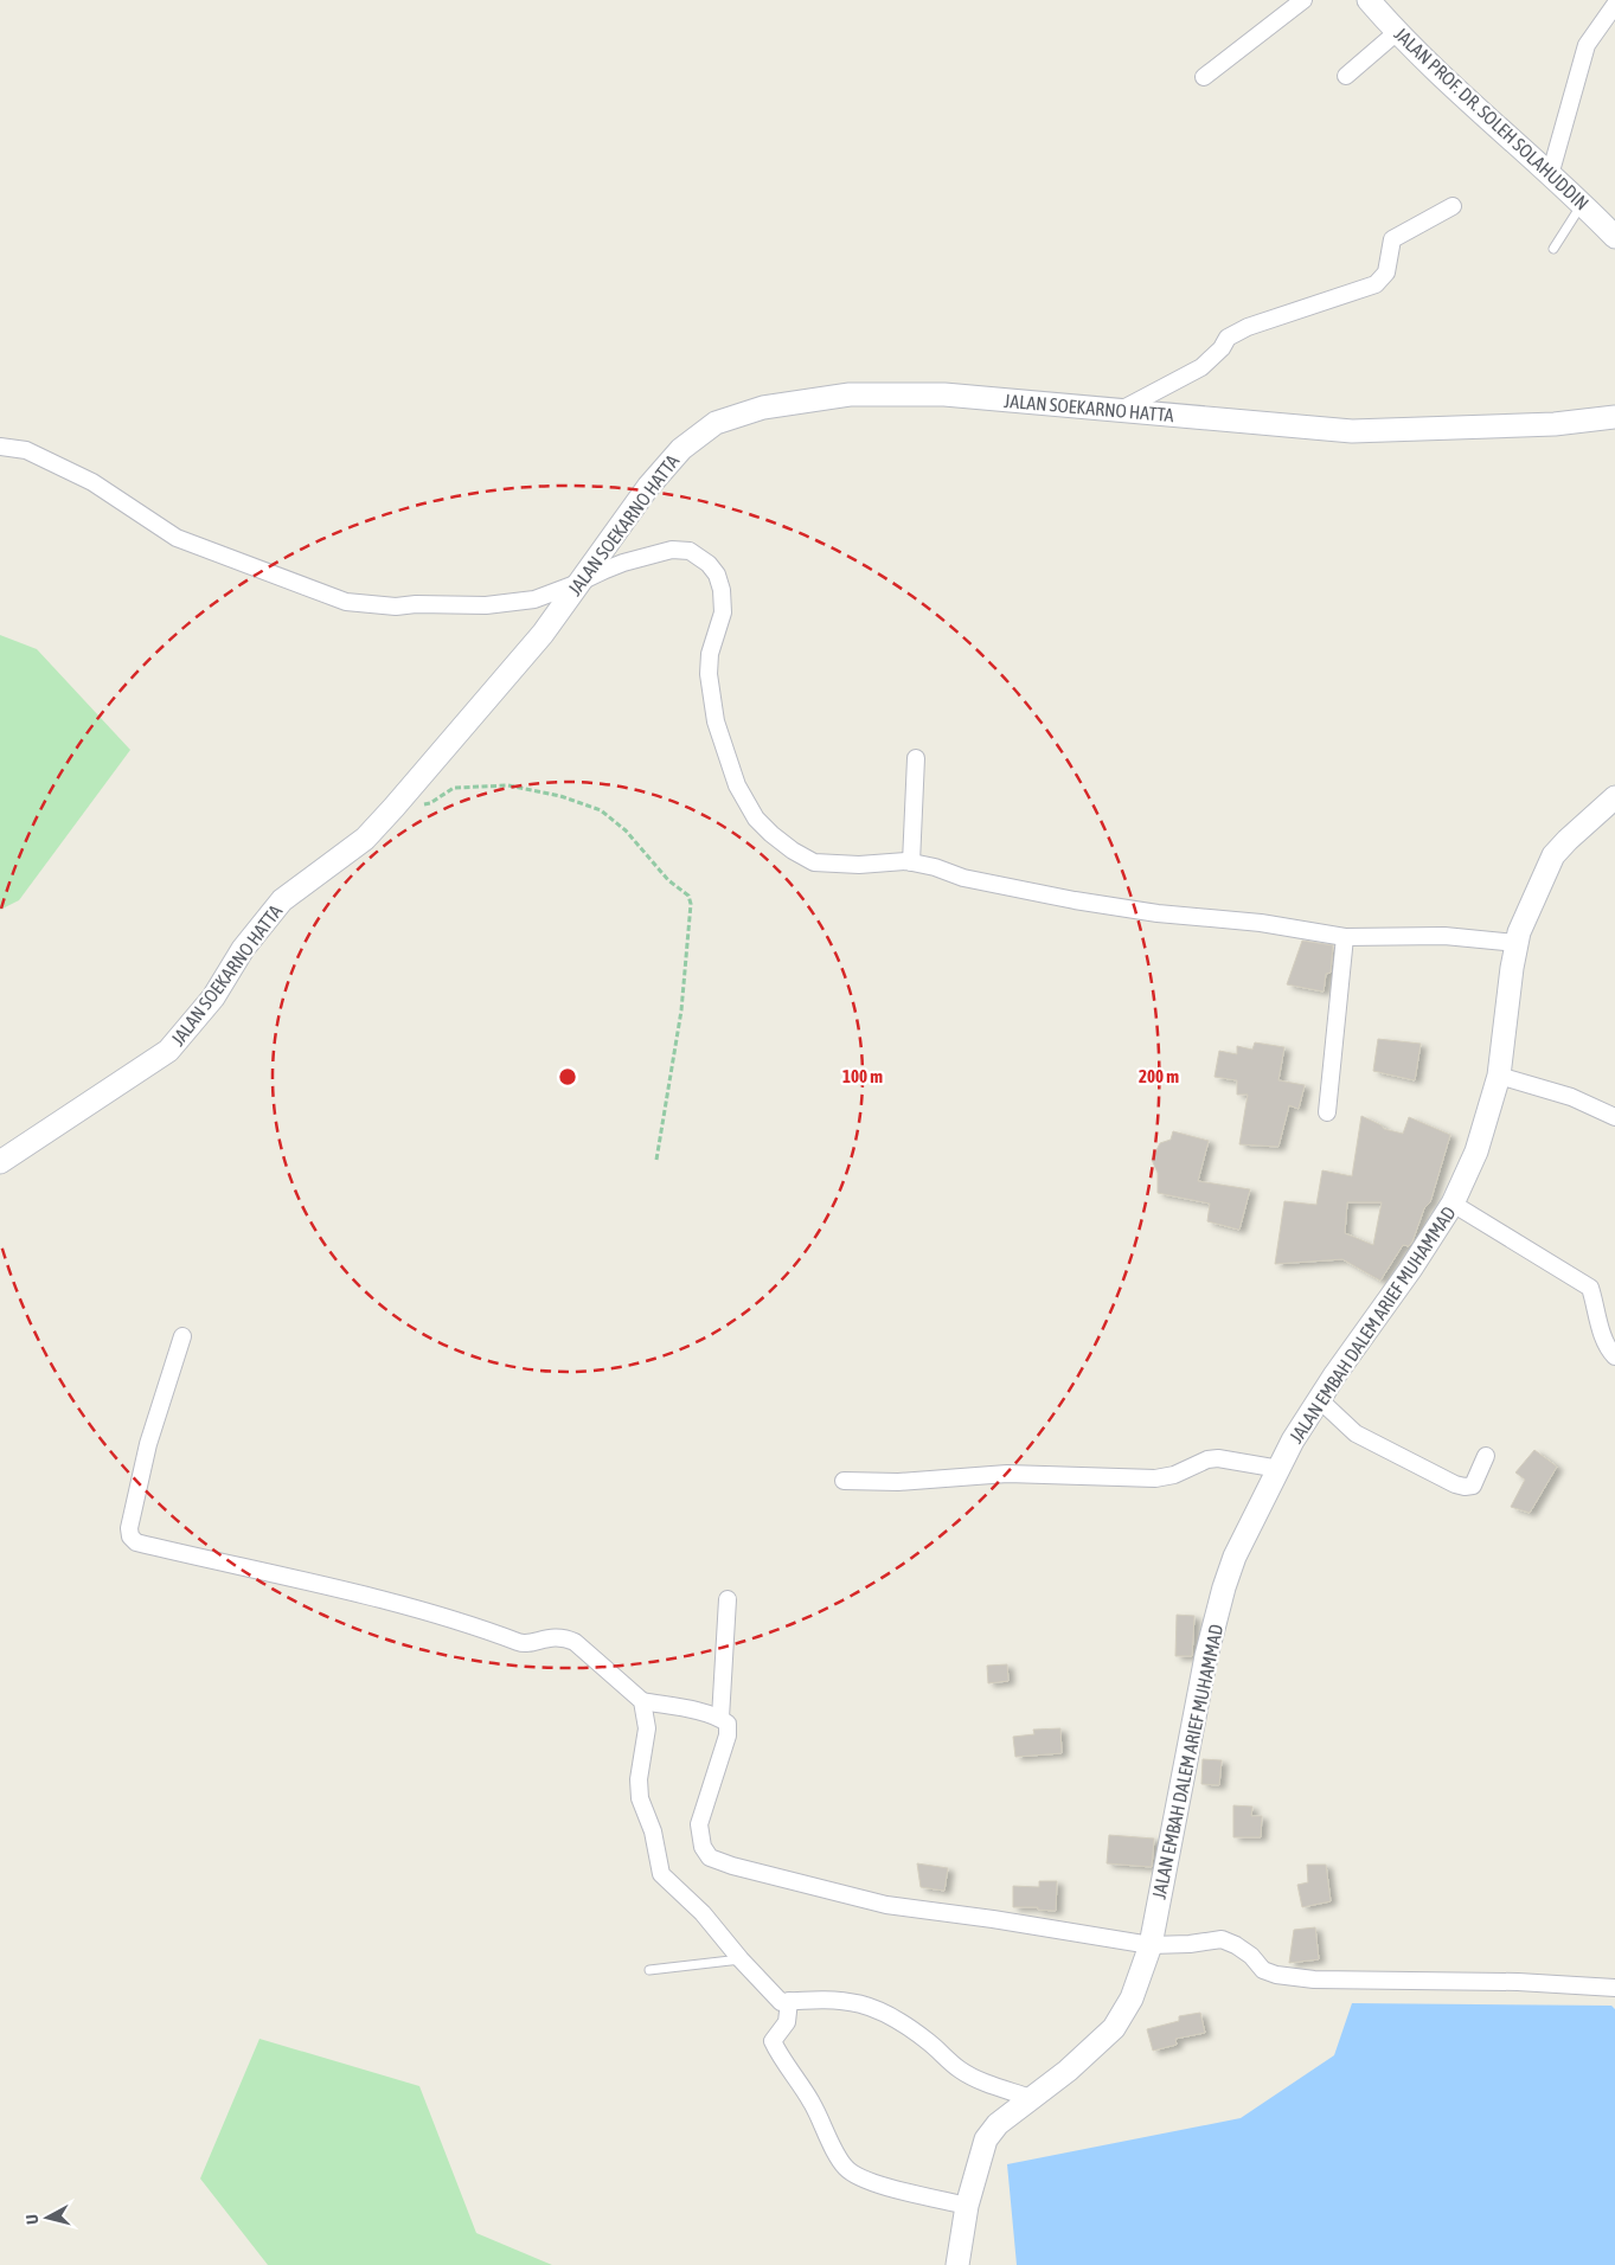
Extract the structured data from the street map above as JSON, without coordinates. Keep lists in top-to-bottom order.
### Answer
{
  "streets": {
    "street": ["JALAN PROF. DR. SOLEH SOLAHUDDIN", "JALAN SOEKARNO HATTA", "JALAN EMBAH DALEM ARIEF MUHAMMAD"]
  },
  "north": "left",
  "rings": ["100 m", "200 m"]
}
